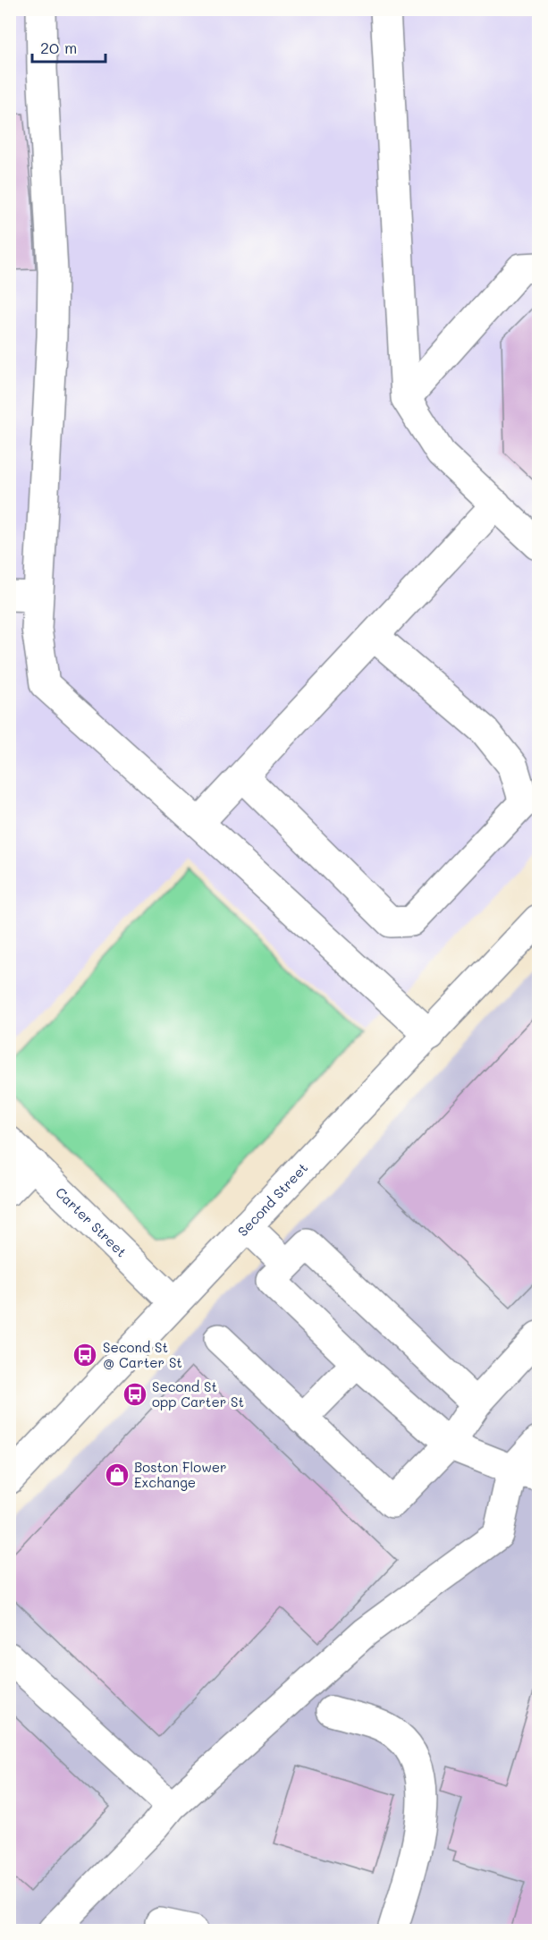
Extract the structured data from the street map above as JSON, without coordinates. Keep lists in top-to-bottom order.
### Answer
{
  "streets": {
    "main road": ["Second Street", "Carter Street"]
  },
  "crossings": [
    ["Second Street", "Carter Street"]
  ],
  "places": {
    "bus stop": ["Second St @ Carter St", "Second St opp Carter St"],
    "shop": ["Boston Flower Exchange"]
  },
  "scale_bar": "20 m"
}
